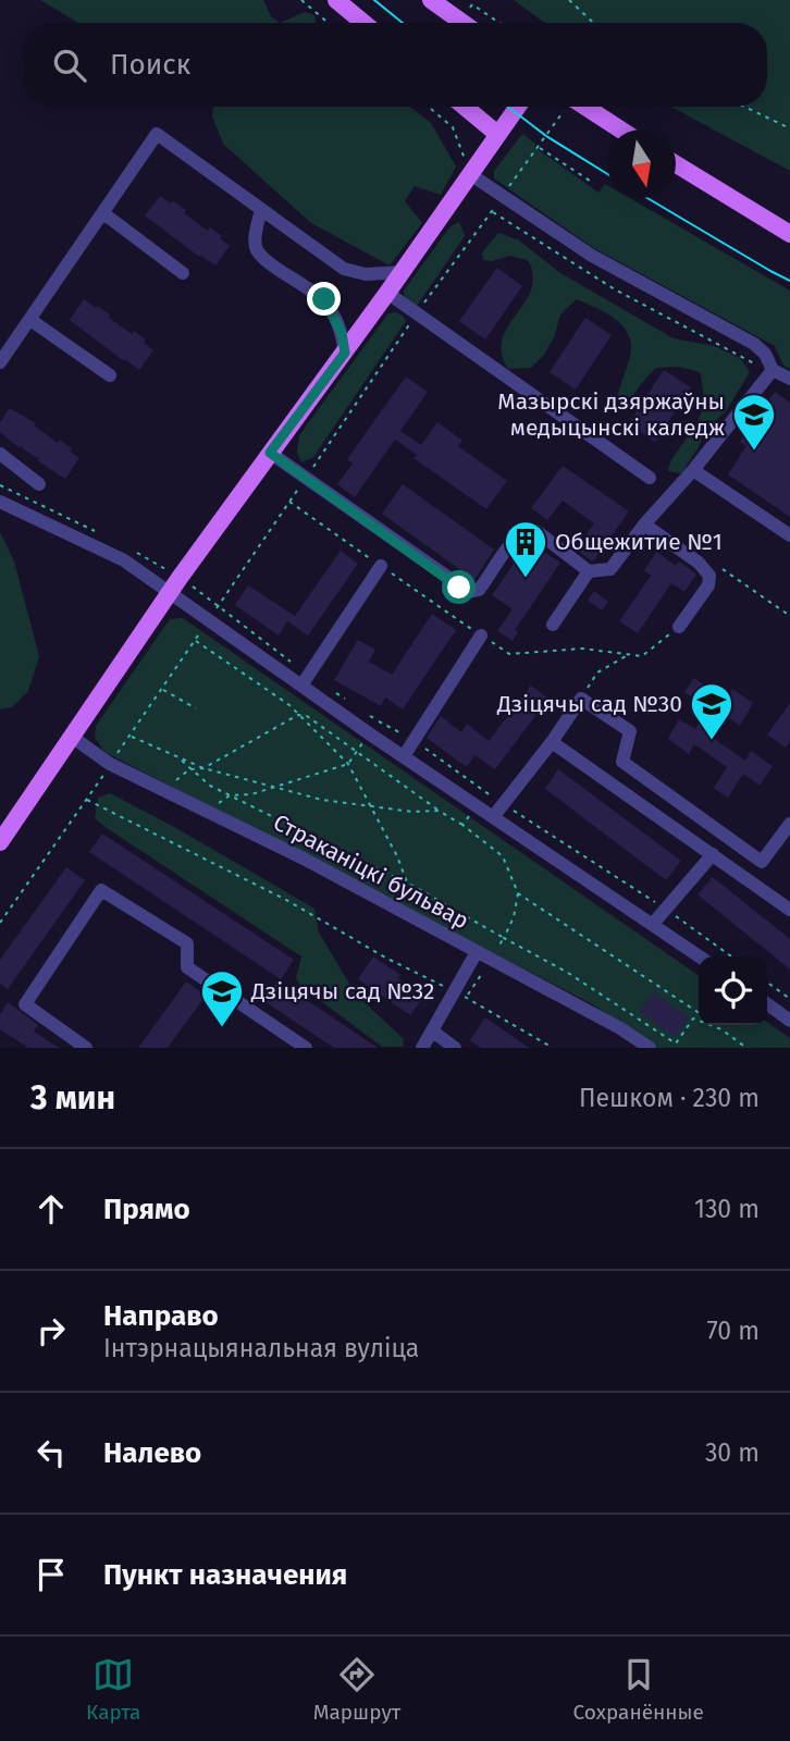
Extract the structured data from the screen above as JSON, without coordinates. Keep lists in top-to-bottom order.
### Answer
{
  "streets": {
    "street": ["Страканіцкі бульвар"]
  },
  "places": {
    "school or university": ["Мазырскі дзяржаўны медыцынскі каледж", "Дзіцячы сад №30", "Дзіцячы сад №32"],
    "building": ["Общежитие №1"]
  },
  "north": "bottom",
  "page": {
    "search": "Поиск",
    "heading": ["3 мин", "Пешком · 230 m"],
    "list": [
      ["Прямо", "130 m"],
      ["Направо", "Інтэрнацыянальная вуліца", "70 m"],
      ["Налево", "30 m"],
      "Пункт назначения"
    ],
    "nav": ["Карта", "Маршрут", "Сохранённые"]
  }
}
